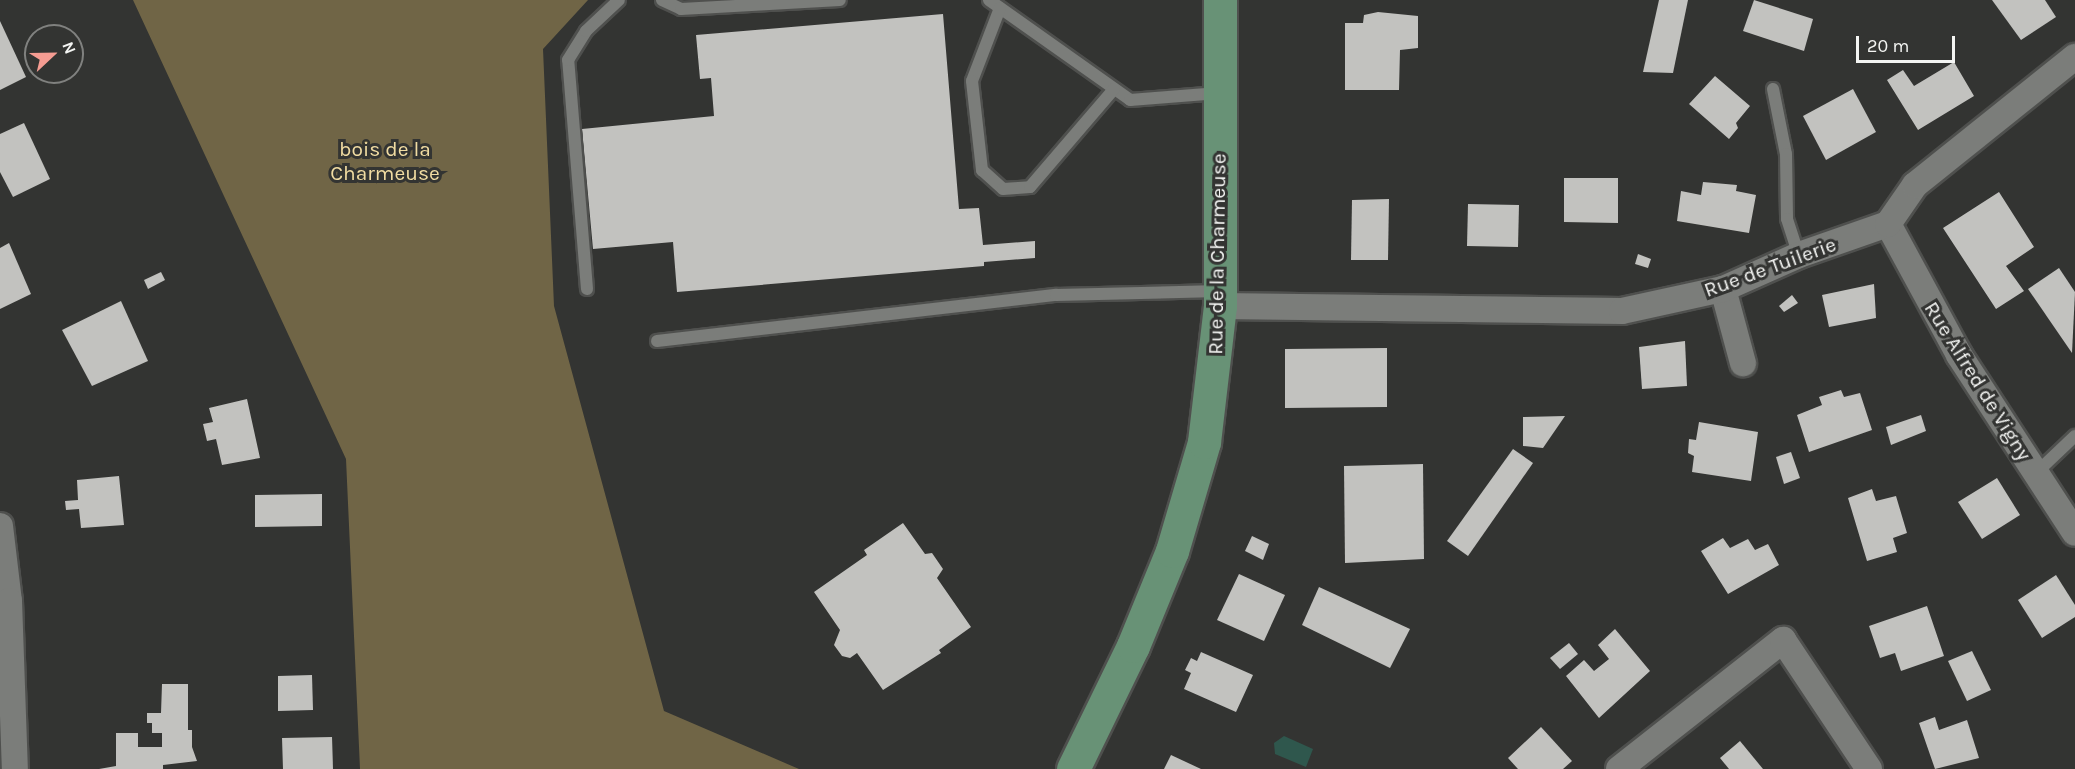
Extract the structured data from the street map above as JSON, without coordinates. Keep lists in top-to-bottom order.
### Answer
{
  "streets": {
    "main road": ["Rue de la Charmeuse"],
    "street": ["Rue de Tuilerie", "Rue Alfred de Vigny"]
  },
  "crossings": [
    ["Rue de la Charmeuse", "Rue de Tuilerie"],
    ["Rue de Tuilerie", "Rue Alfred de Vigny"]
  ],
  "parks": ["bois de la Charmeuse"],
  "scale_bar": "20 m",
  "north": "right"
}
